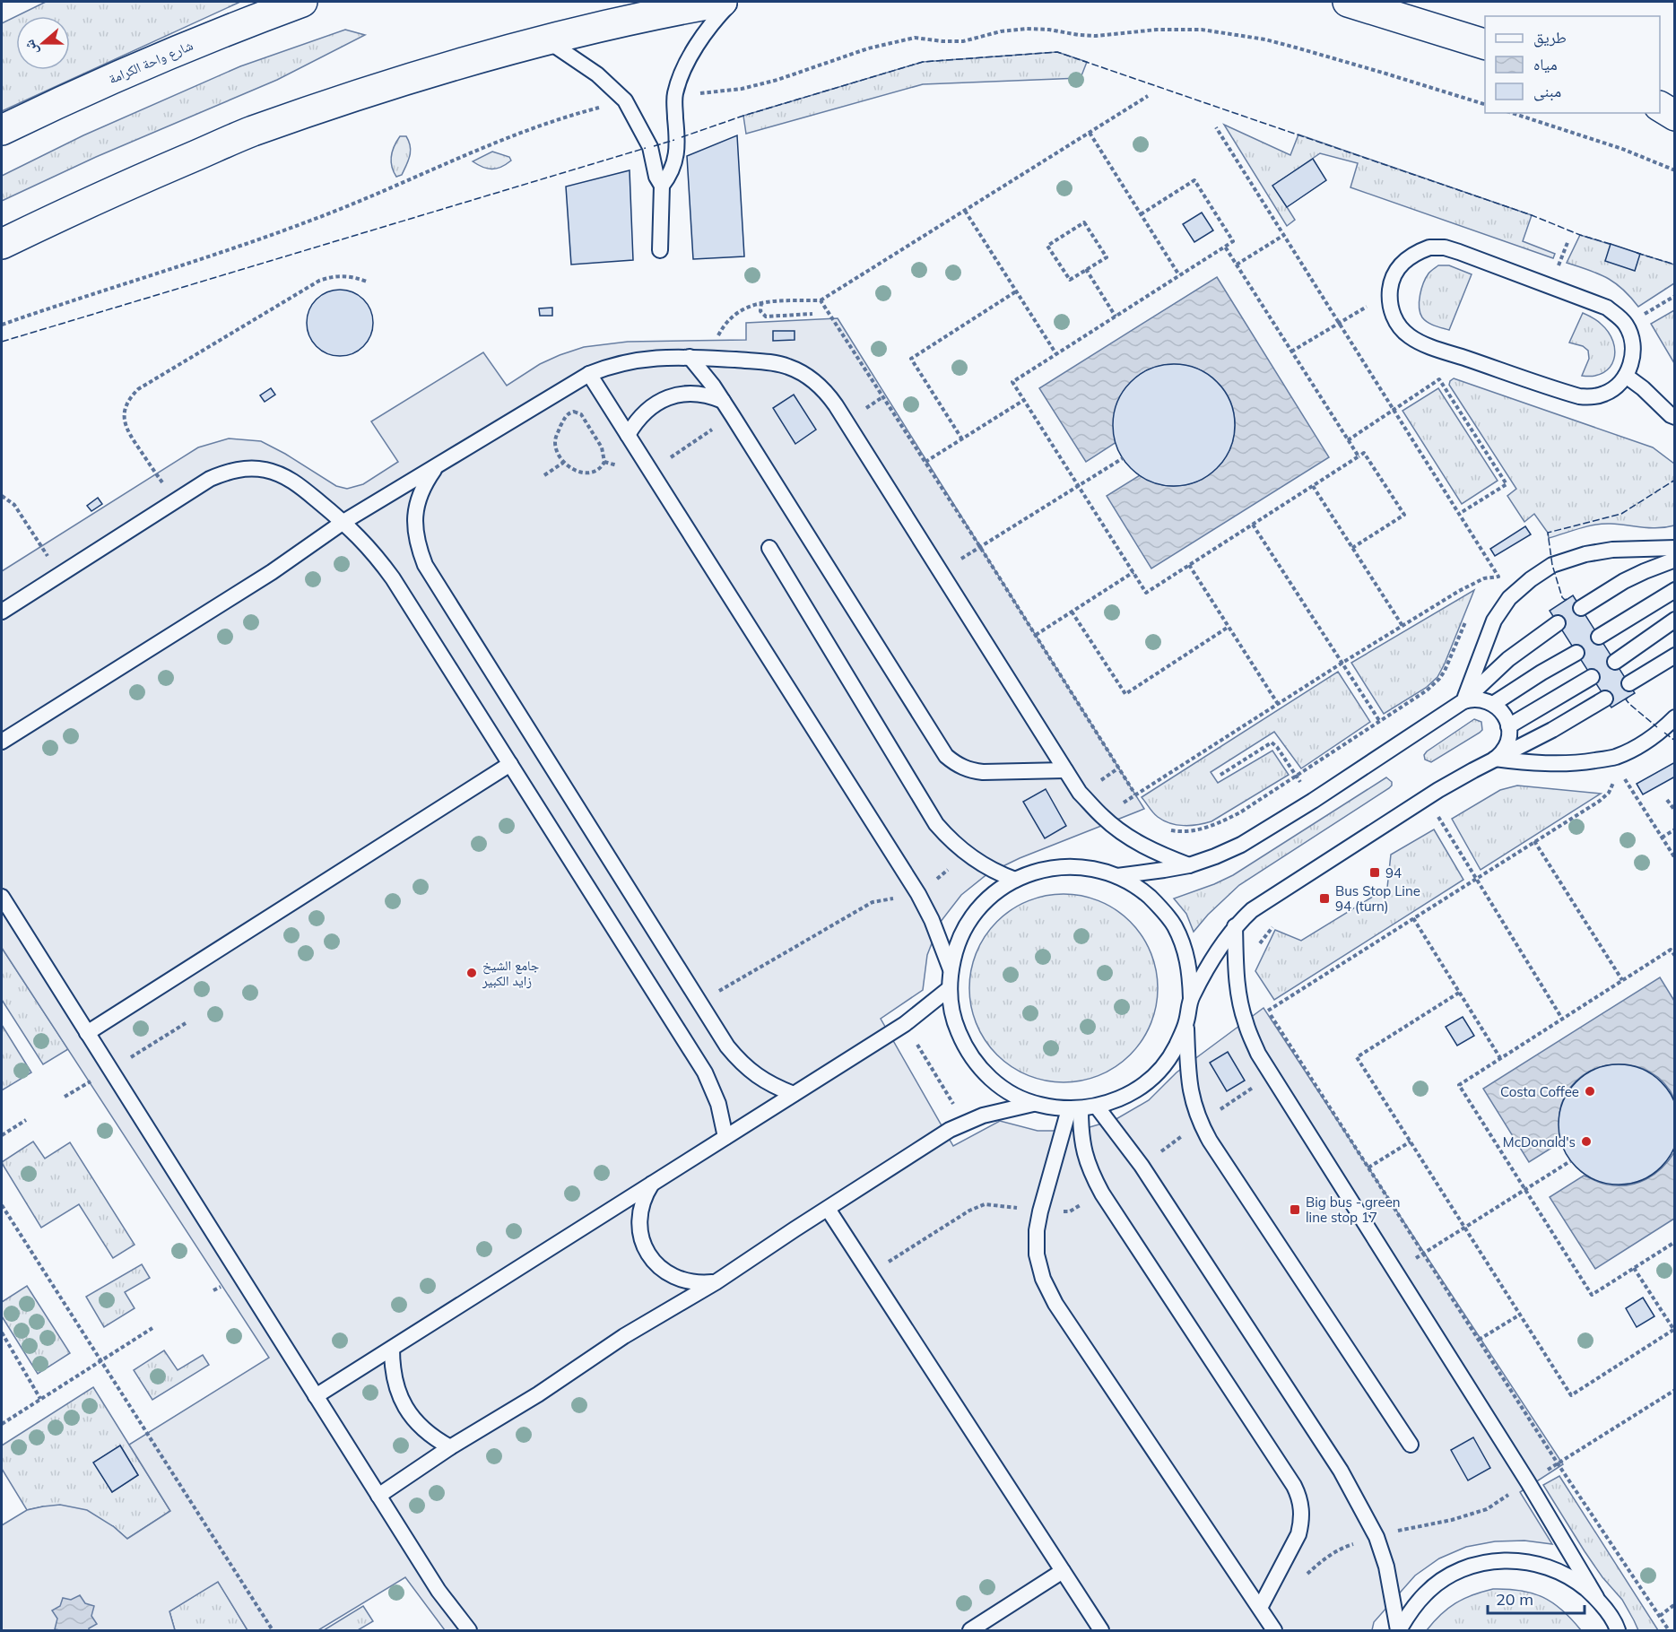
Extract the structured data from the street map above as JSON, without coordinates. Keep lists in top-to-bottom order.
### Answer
{
  "streets": {
    "main road": ["شارع واحة الكرامة"]
  },
  "places": {
    "transit": ["94", "Bus Stop Line 94 (turn)", "Big bus - green line stop 17"],
    "other": ["جامع الشيخ زايد الكبير", "Costa Coffee", "McDonald's"]
  },
  "legend": ["طريق", "مياه", "مبنى"],
  "scale_bar": "20 m",
  "north": "left"
}
